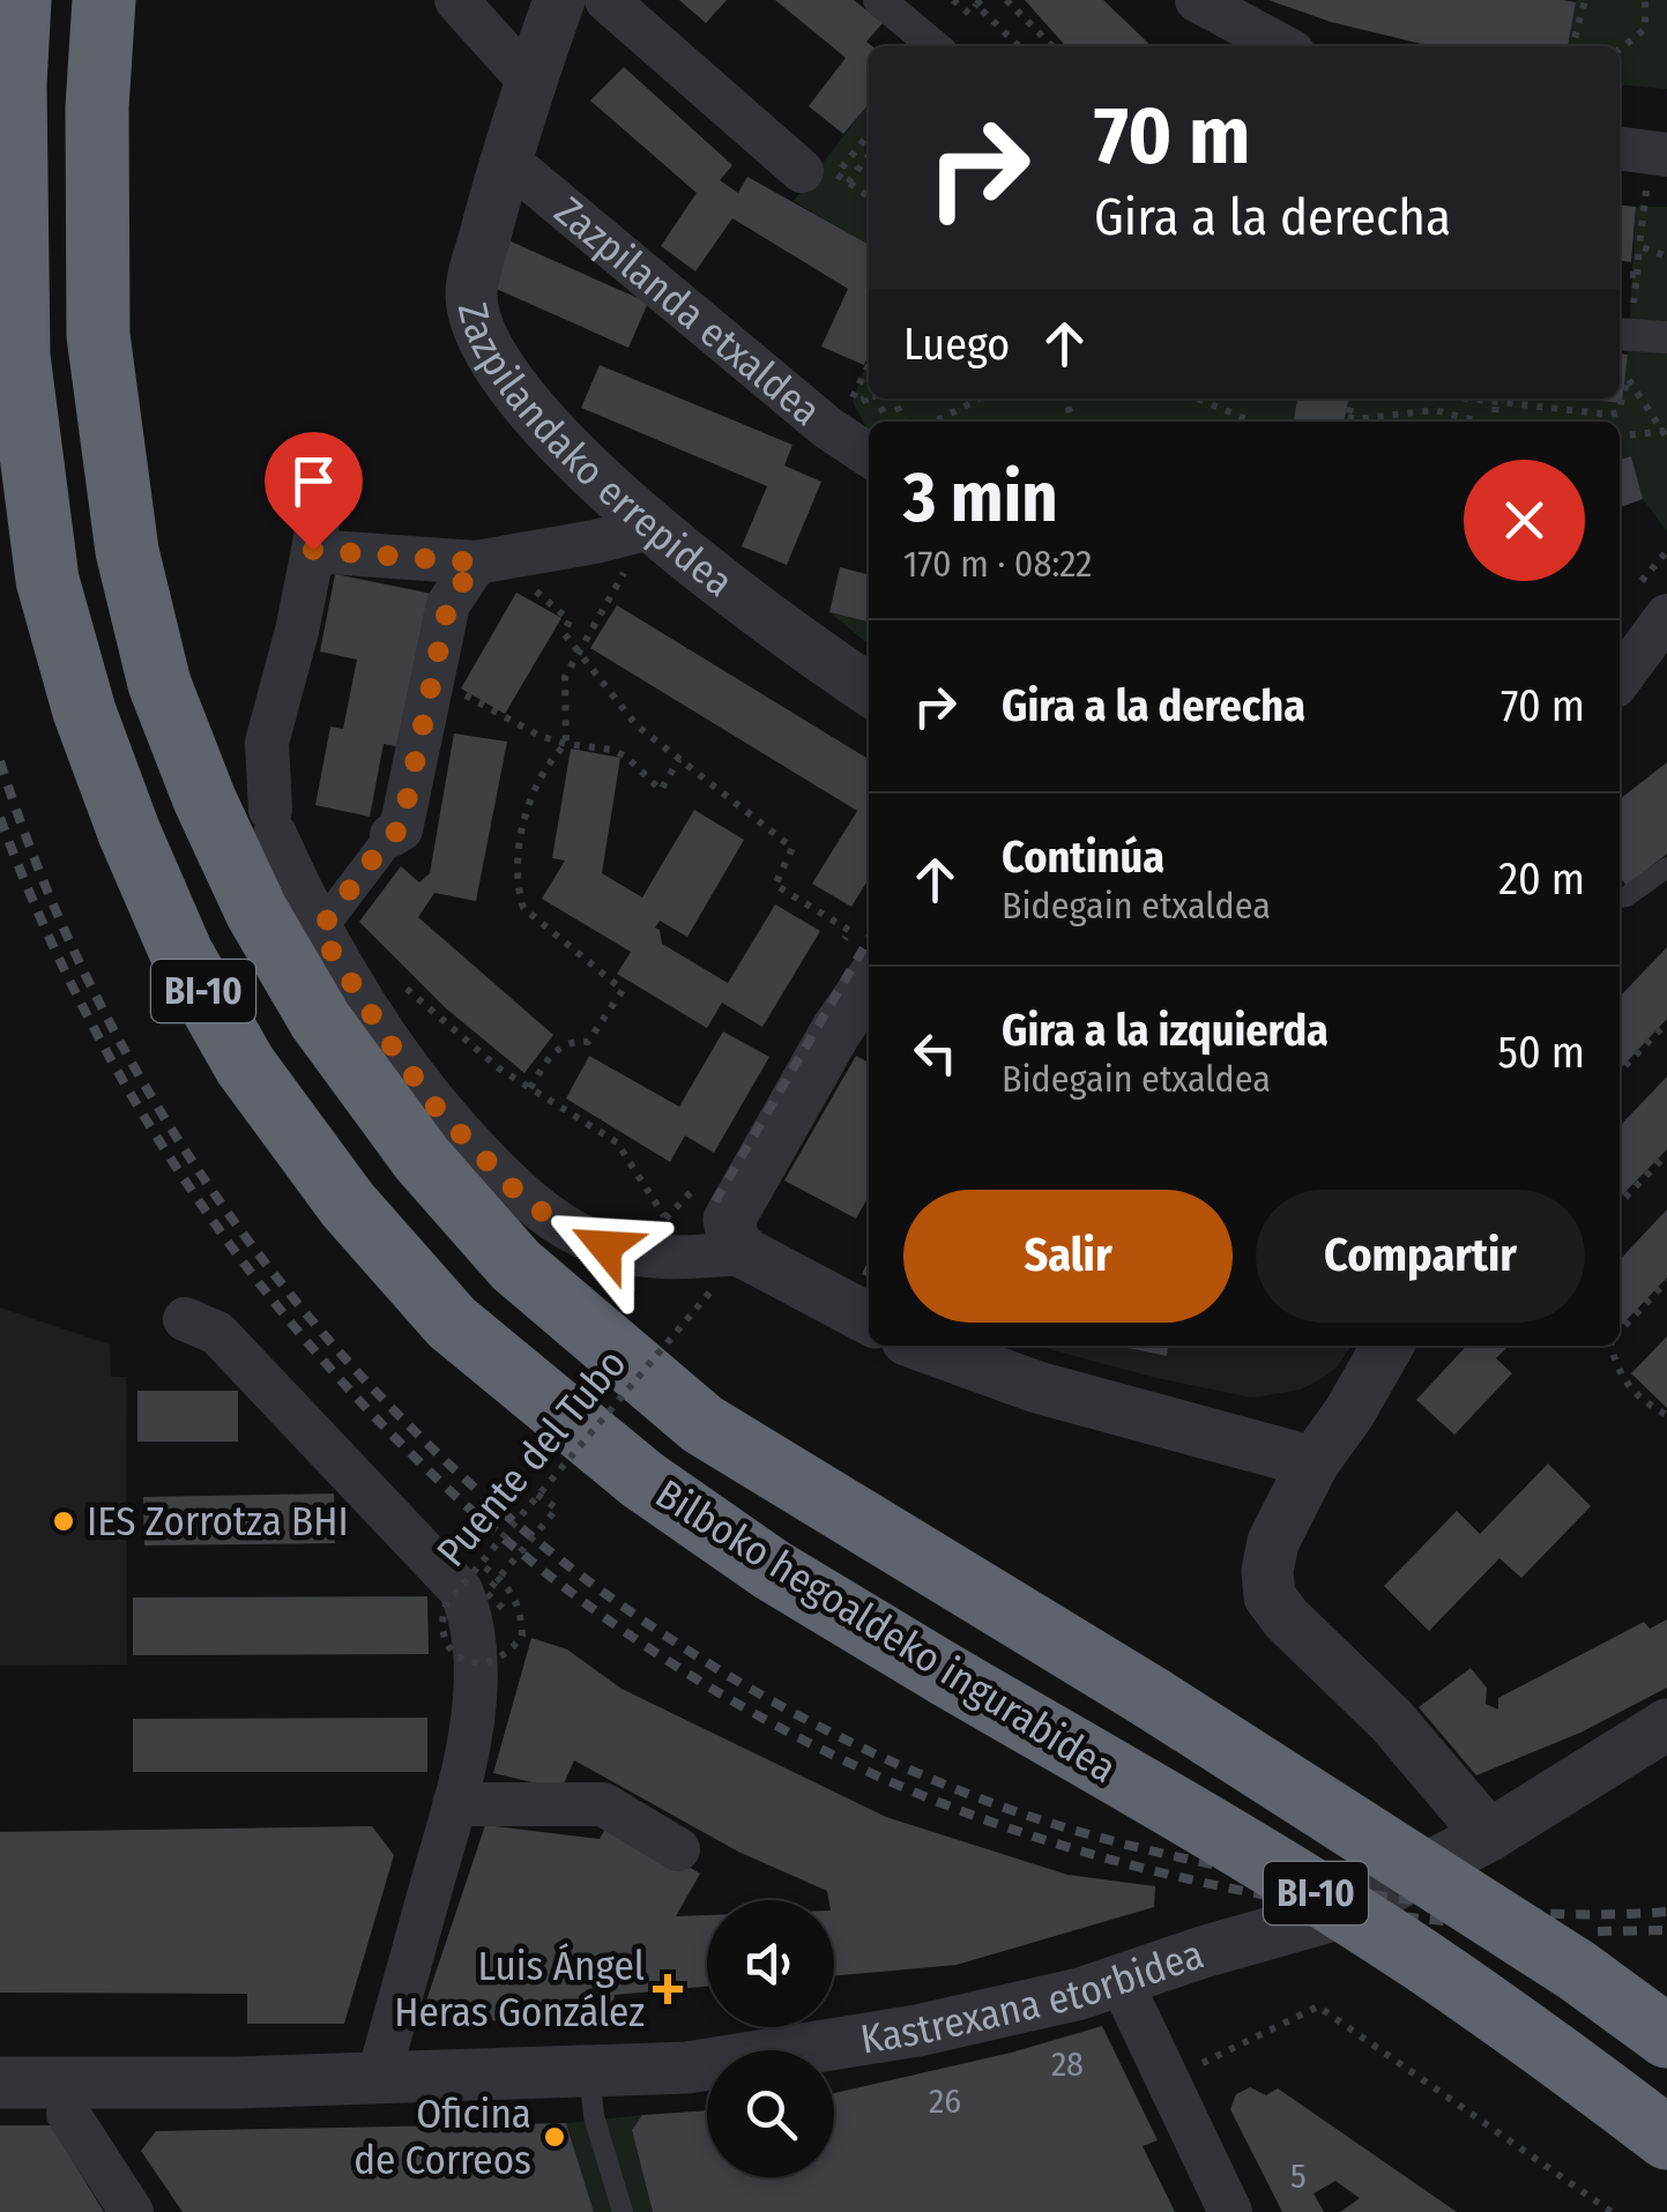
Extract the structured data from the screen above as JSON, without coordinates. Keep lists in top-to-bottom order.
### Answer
{
  "streets": {
    "highway": ["BI-10", "Bilboko hegoaldeko ingurabidea"],
    "street": ["Zazpilanda etxaldea", "Zazpilandako errepidea", "Kastrexana etorbidea"],
    "path": ["Puente del Tubo"]
  },
  "crossings": [
    ["Zazpilanda etxaldea", "Zazpilandako errepidea"]
  ],
  "places": {
    "other": ["IES Zorrotza BHI", "Oficina de Correos"],
    "health": ["Luis Ángel Heras González"]
  },
  "house_numbers": ["28", "26", "5"],
  "page": {
    "turn": ["70 m", "Gira a la derecha"],
    "then": "Luego",
    "heading": ["3 min", "170 m · 08:22"],
    "list": [
      {
        "name": "Gira a la derecha",
        "value": "70 m"
      },
      {
        "name": "Continúa",
        "note": "Bidegain etxaldea",
        "value": "20 m"
      },
      {
        "name": "Gira a la izquierda",
        "note": "Bidegain etxaldea",
        "value": "50 m"
      }
    ],
    "buttons": ["Salir", "Compartir"]
  }
}
